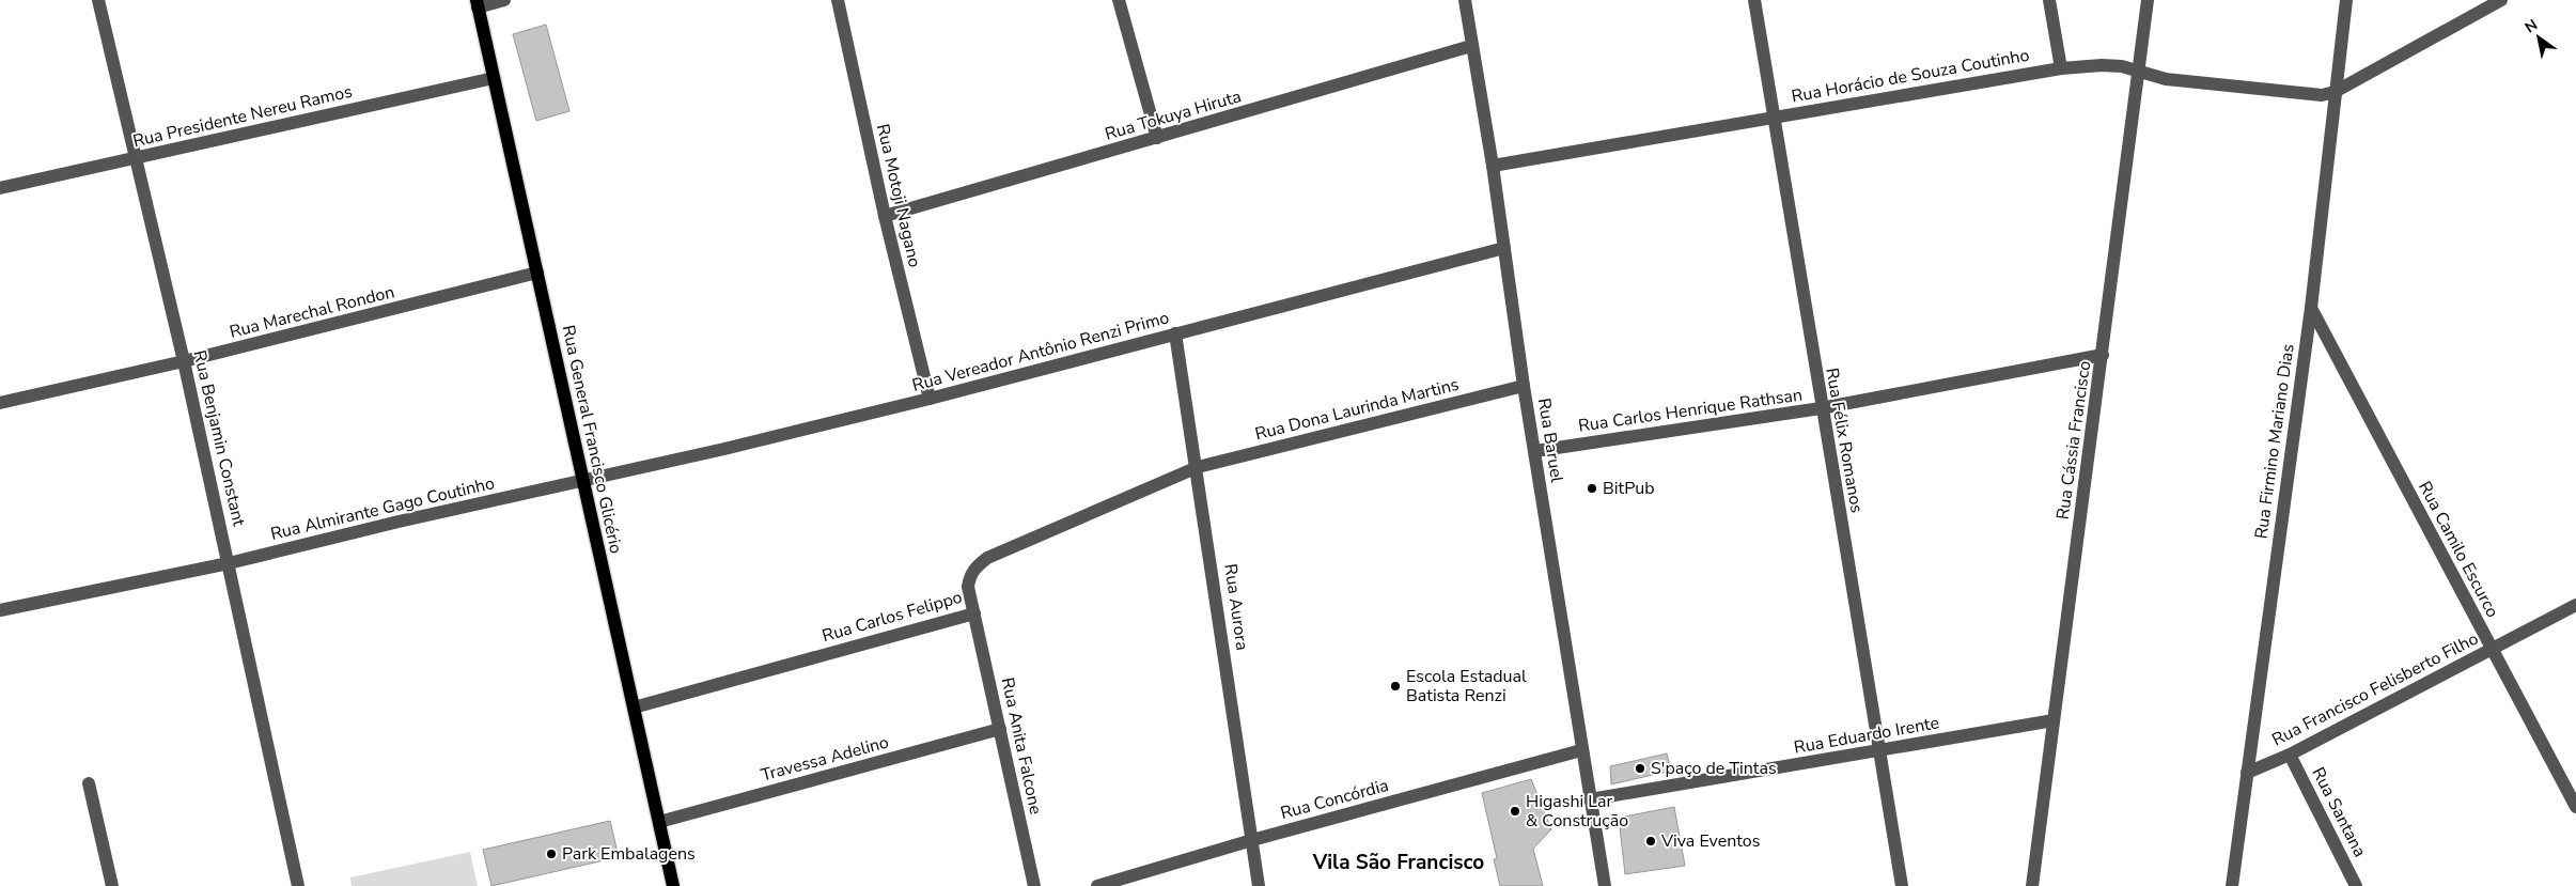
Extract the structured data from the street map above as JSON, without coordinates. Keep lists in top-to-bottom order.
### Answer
{
  "streets": {
    "main road": ["Rua General Francisco Glicério"],
    "street": [
      "Rua Horácio de Souza Coutinho",
      "Rua Tokuya Hiruta",
      "Rua Presidente Nereu Ramos",
      "Rua Motoji Nagano",
      "Rua Marechal Rondon",
      "Rua Vereador Antônio Renzi Primo",
      "Rua Dona Laurinda Martins",
      "Rua Carlos Henrique Rathsan",
      "Rua Benjamin Constant",
      "Rua Baruel",
      "Rua Félix Romanos",
      "Rua Cássia Francisco",
      "Rua Firmino Mariano Dias",
      "Rua Almirante Gago Coutinho",
      "Rua Camilo Escurco",
      "Rua Aurora",
      "Rua Carlos Felippo",
      "Rua Francisco Felisberto Filho",
      "Rua Eduardo Irente",
      "Rua Anita Falcone",
      "Travessa Adelino",
      "Rua Concórdia",
      "Rua Santana"
    ]
  },
  "crossings": [
    ["Rua Horácio de Souza Coutinho", "Rua Baruel"],
    ["Rua Horácio de Souza Coutinho", "Rua Félix Romanos"],
    ["Rua Horácio de Souza Coutinho", "Rua Cássia Francisco"],
    ["Rua Horácio de Souza Coutinho", "Rua Firmino Mariano Dias"],
    ["Rua Tokuya Hiruta", "Rua Motoji Nagano"],
    ["Rua Tokuya Hiruta", "Rua Baruel"],
    ["Rua Presidente Nereu Ramos", "Rua Benjamin Constant"],
    ["Rua Presidente Nereu Ramos", "Rua General Francisco Glicério"],
    ["Rua Motoji Nagano", "Rua Vereador Antônio Renzi Primo"],
    ["Rua Marechal Rondon", "Rua Benjamin Constant"],
    ["Rua Marechal Rondon", "Rua General Francisco Glicério"],
    ["Rua Vereador Antônio Renzi Primo", "Rua General Francisco Glicério"],
    ["Rua Vereador Antônio Renzi Primo", "Rua Baruel"],
    ["Rua Vereador Antônio Renzi Primo", "Rua Almirante Gago Coutinho"],
    ["Rua Vereador Antônio Renzi Primo", "Rua Aurora"],
    ["Rua Dona Laurinda Martins", "Rua Baruel"],
    ["Rua Dona Laurinda Martins", "Rua Aurora"],
    ["Rua Dona Laurinda Martins", "Rua Carlos Felippo"],
    ["Rua Carlos Henrique Rathsan", "Rua Baruel"],
    ["Rua Carlos Henrique Rathsan", "Rua Félix Romanos"],
    ["Rua Carlos Henrique Rathsan", "Rua Cássia Francisco"],
    ["Rua Benjamin Constant", "Rua Almirante Gago Coutinho"],
    ["Rua General Francisco Glicério", "Rua Almirante Gago Coutinho"],
    ["Rua General Francisco Glicério", "Rua Carlos Felippo"],
    ["Rua General Francisco Glicério", "Travessa Adelino"],
    ["Rua Baruel", "Rua Eduardo Irente"],
    ["Rua Baruel", "Rua Concórdia"],
    ["Rua Félix Romanos", "Rua Eduardo Irente"],
    ["Rua Cássia Francisco", "Rua Eduardo Irente"],
    ["Rua Firmino Mariano Dias", "Rua Camilo Escurco"],
    ["Rua Firmino Mariano Dias", "Rua Francisco Felisberto Filho"],
    ["Rua Camilo Escurco", "Rua Francisco Felisberto Filho"],
    ["Rua Aurora", "Rua Carlos Felippo"],
    ["Rua Aurora", "Rua Concórdia"],
    ["Rua Carlos Felippo", "Rua Anita Falcone"],
    ["Rua Francisco Felisberto Filho", "Rua Santana"],
    ["Rua Anita Falcone", "Travessa Adelino"]
  ],
  "districts": ["Vila São Francisco"],
  "places": [
    "BitPub",
    "Escola Estadual Batista Renzi",
    "S'paço de Tintas",
    "Higashi Lar & Construção",
    "Viva Eventos",
    "Park Embalagens"
  ],
  "north": "top left"
}
